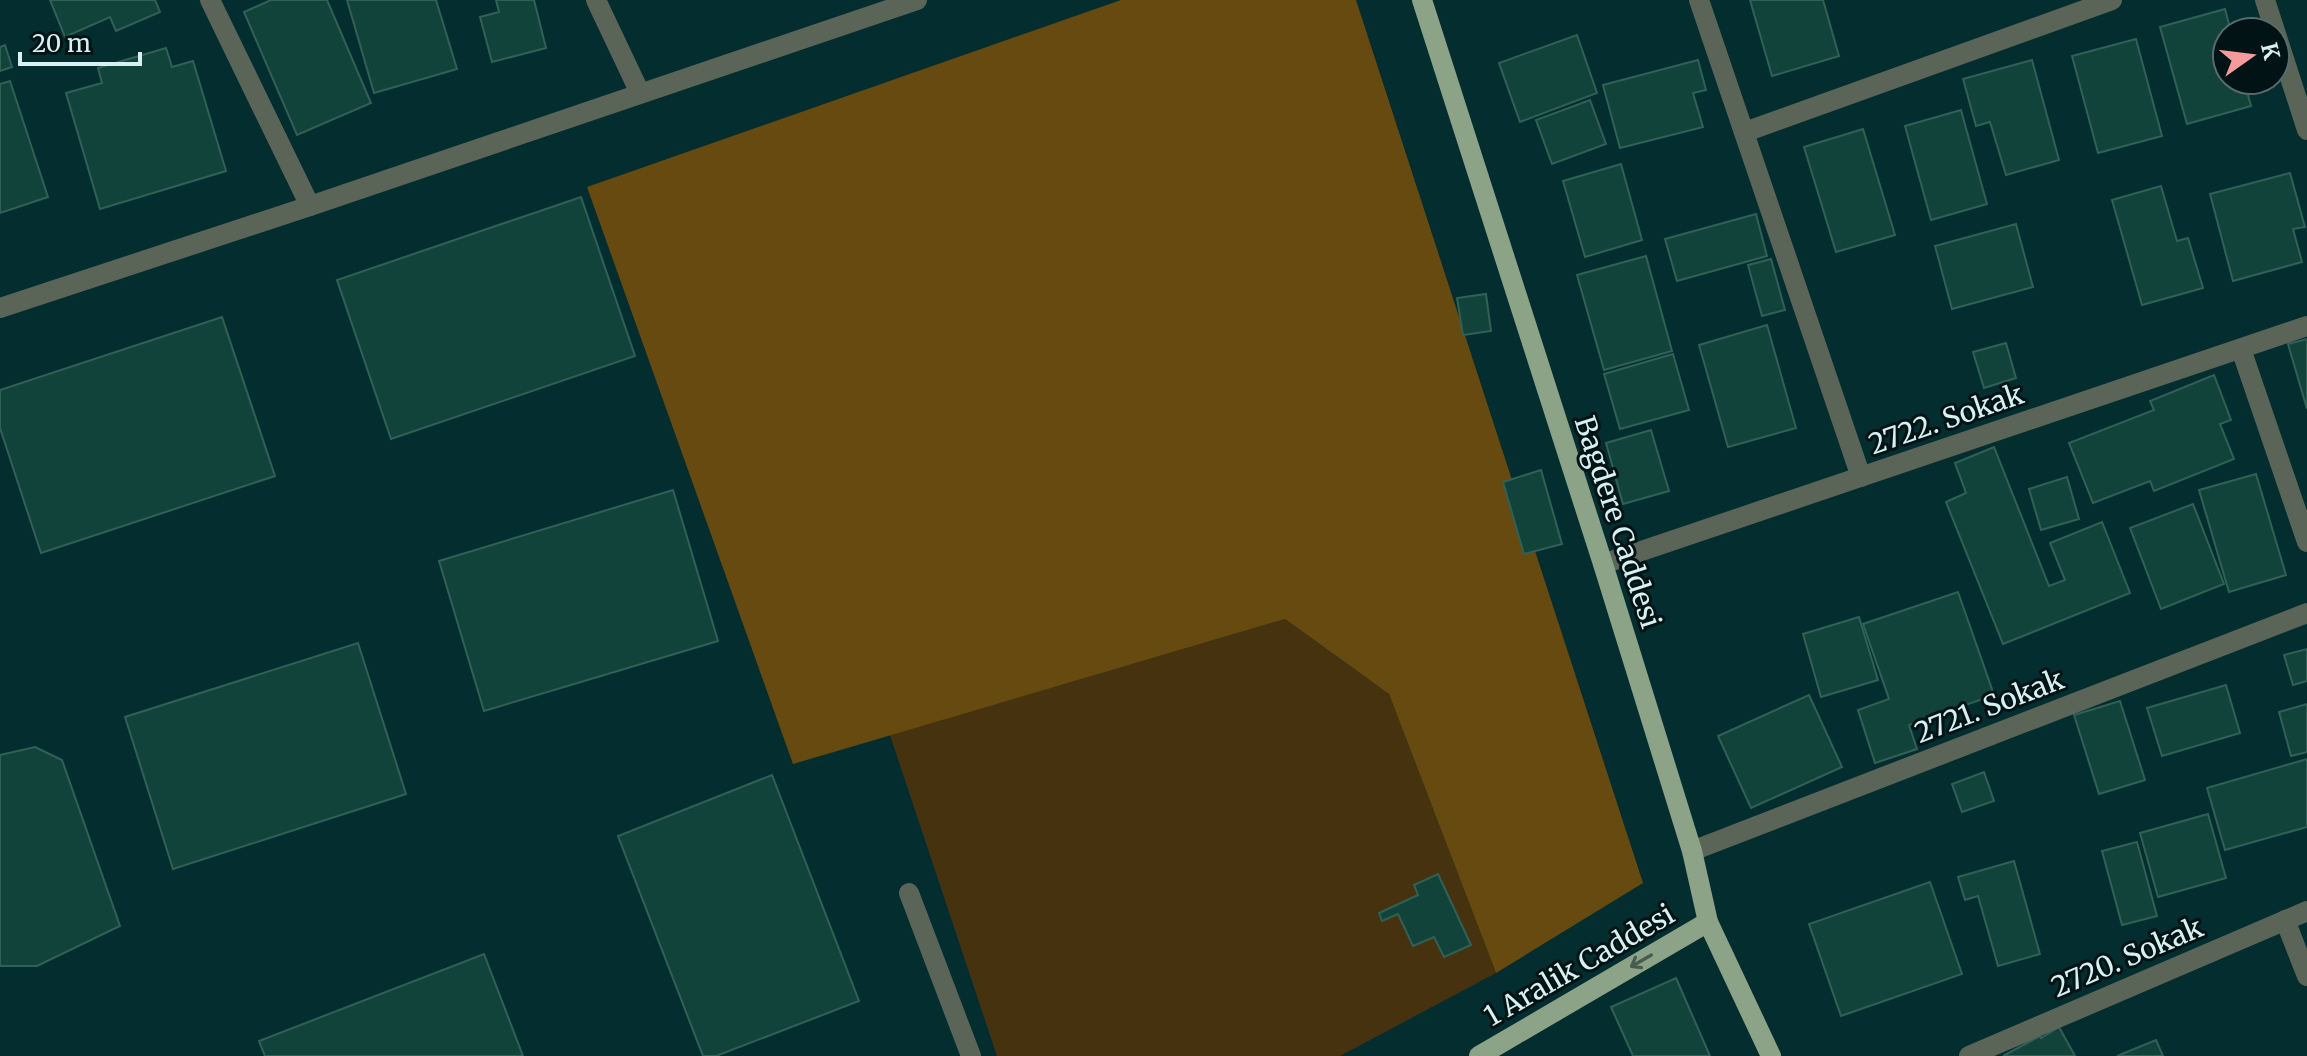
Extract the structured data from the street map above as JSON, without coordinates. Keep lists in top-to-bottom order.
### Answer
{
  "streets": {
    "main road": ["Bagdere Caddesi", "1 Aralik Caddesi"],
    "street": ["2722. Sokak", "2721. Sokak", "2720. Sokak"]
  },
  "crossings": [
    ["2722. Sokak", "Bagdere Caddesi"],
    ["Bagdere Caddesi", "2721. Sokak"],
    ["Bagdere Caddesi", "1 Aralik Caddesi"]
  ],
  "one_way": ["1 Aralik Caddesi"],
  "scale_bar": "20 m",
  "north": "right"
}
